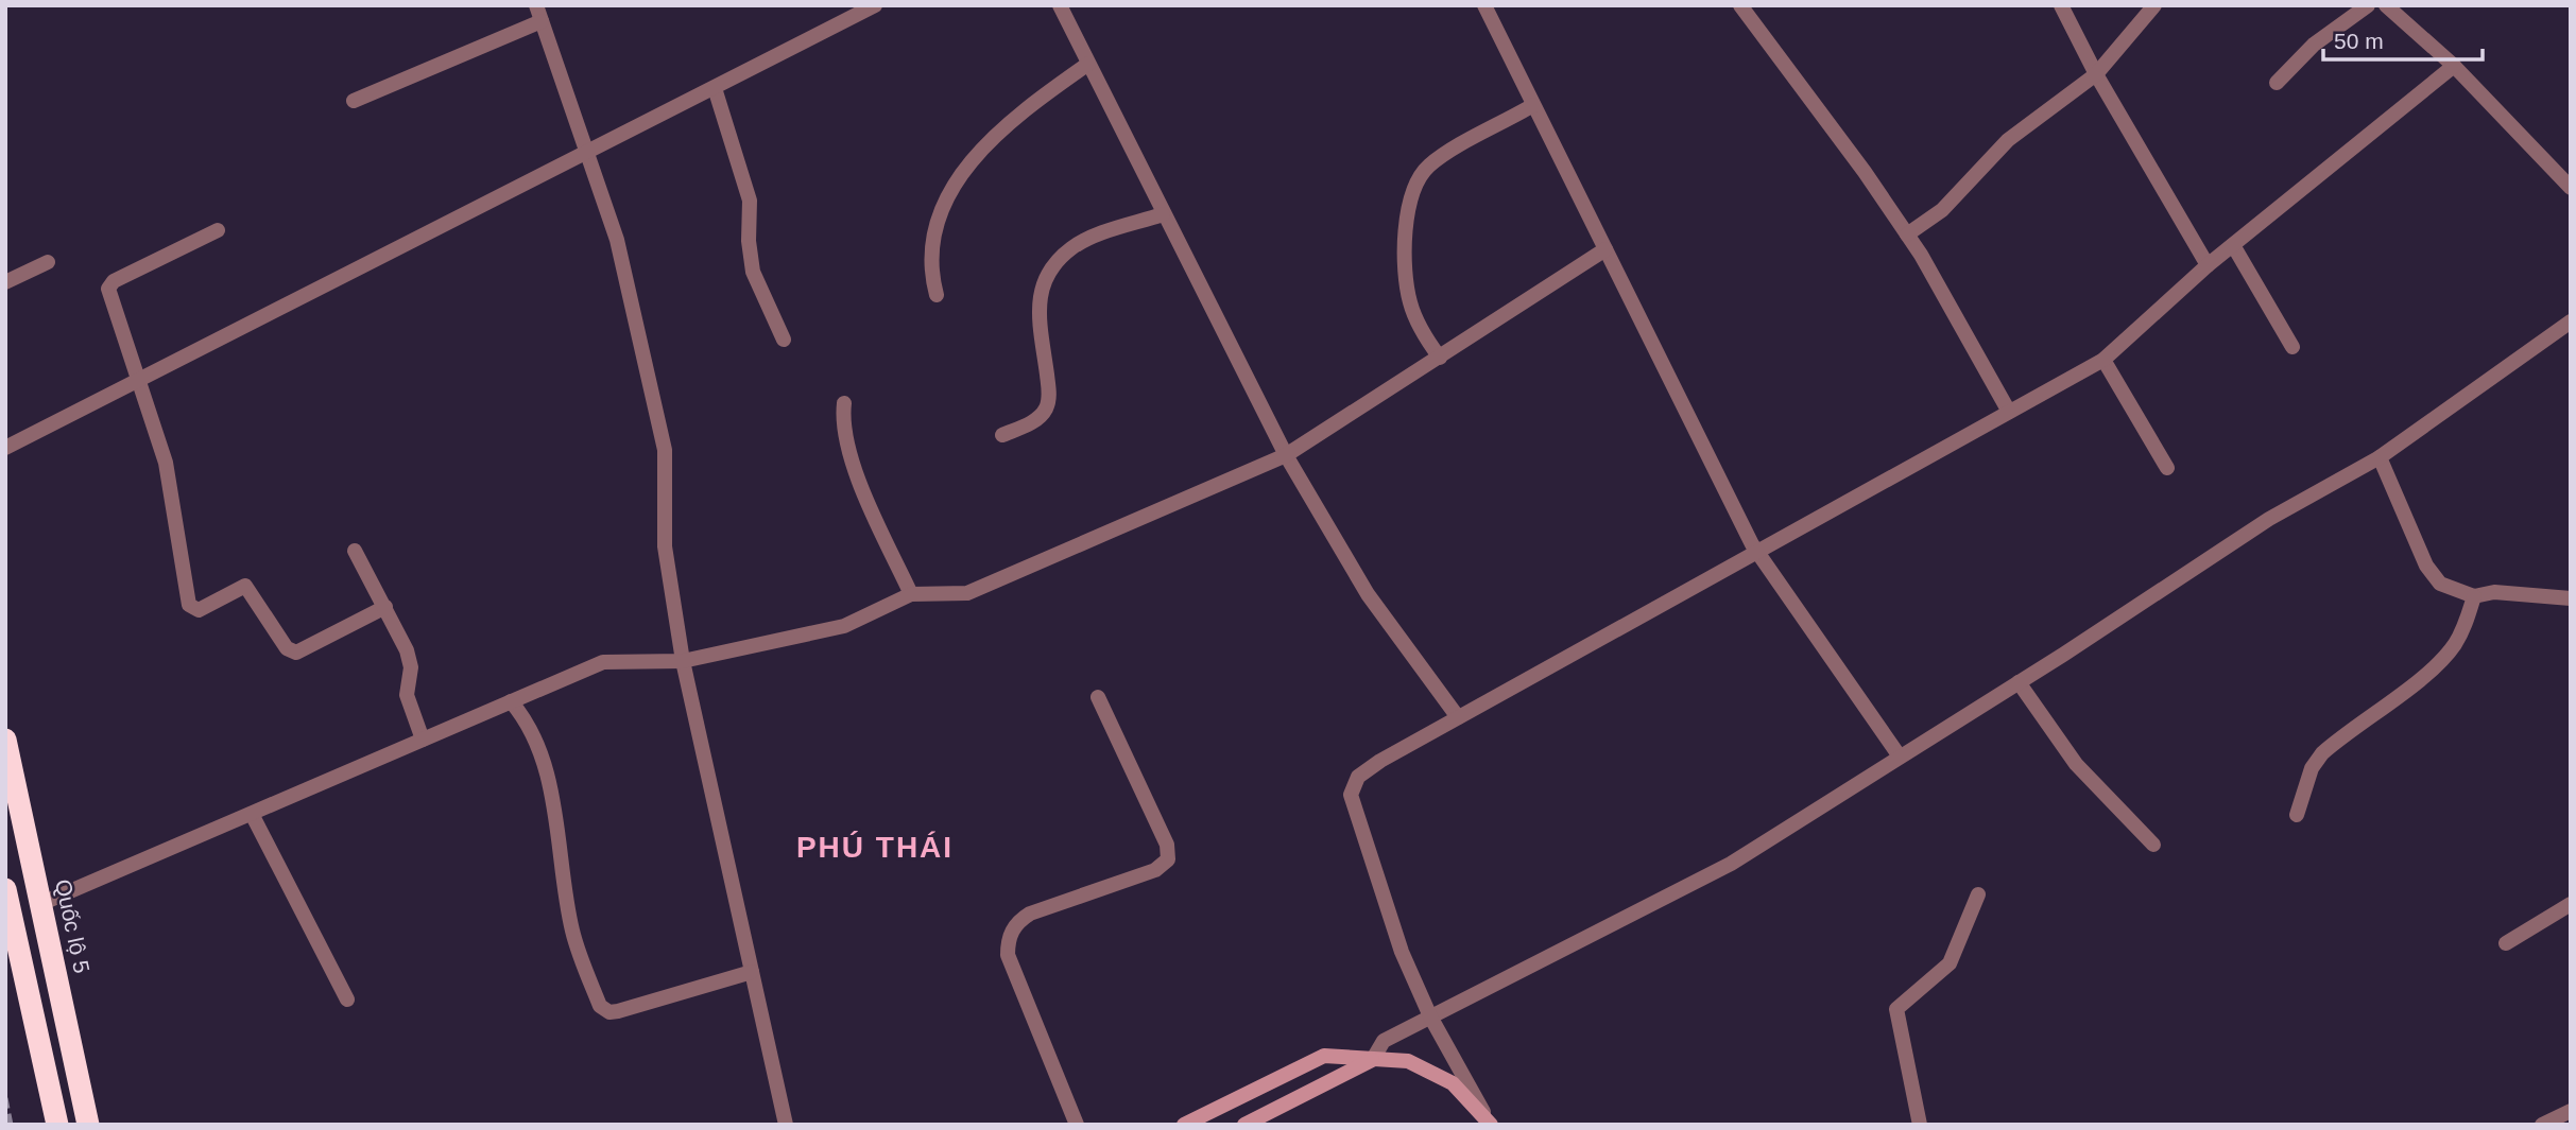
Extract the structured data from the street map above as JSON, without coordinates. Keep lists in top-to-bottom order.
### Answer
{
  "streets": {
    "highway": ["Quốc lộ 5"]
  },
  "districts": ["PHÚ THÁI"],
  "scale_bar": "50 m"
}
